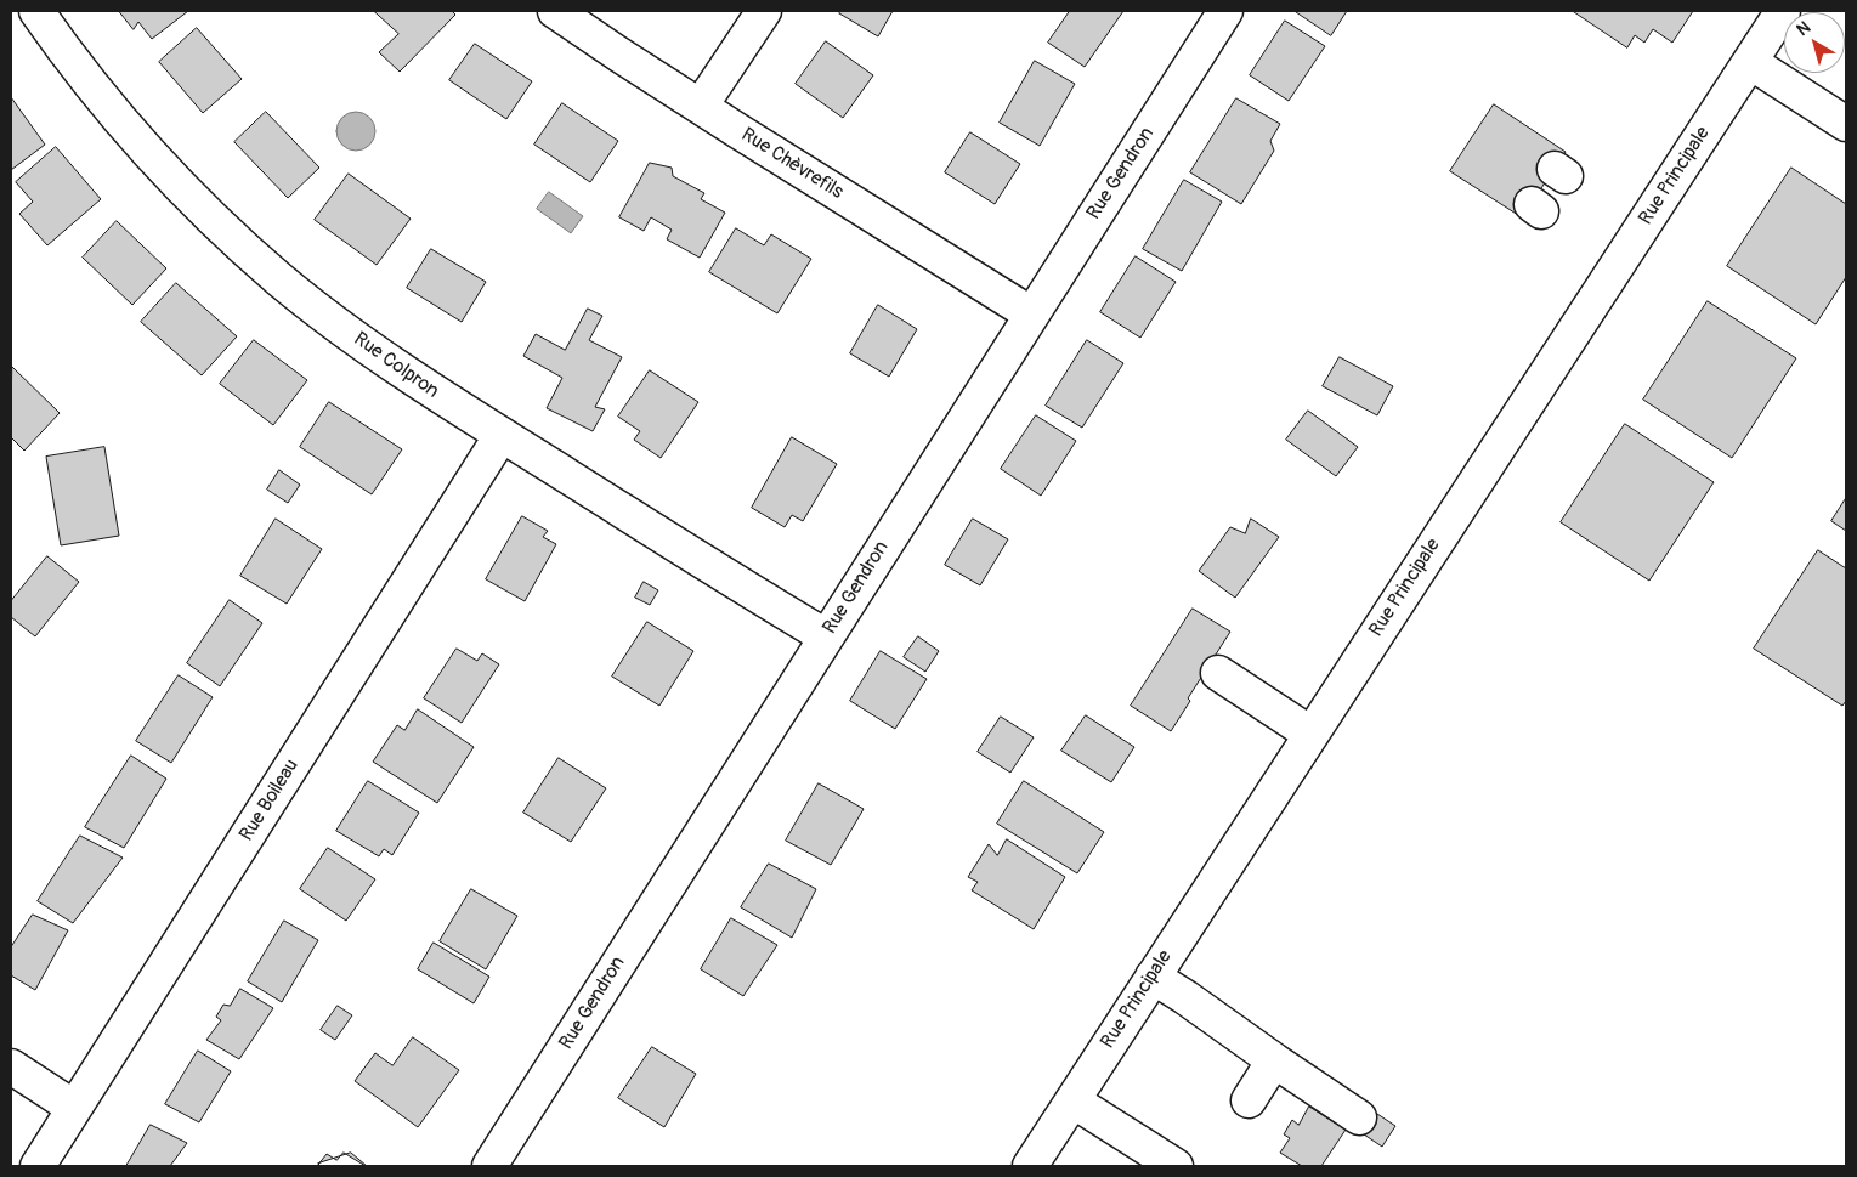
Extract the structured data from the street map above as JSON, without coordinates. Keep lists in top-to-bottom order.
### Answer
{
  "streets": {
    "street": [
      "Rue Chèvrefils",
      "Rue Gendron",
      "Rue Principale",
      "Rue Colpron",
      "Rue Boileau"
    ]
  },
  "crossings": [
    ["Rue Chèvrefils", "Rue Gendron"],
    ["Rue Gendron", "Rue Colpron"],
    ["Rue Colpron", "Rue Boileau"]
  ],
  "north": "top left"
}
